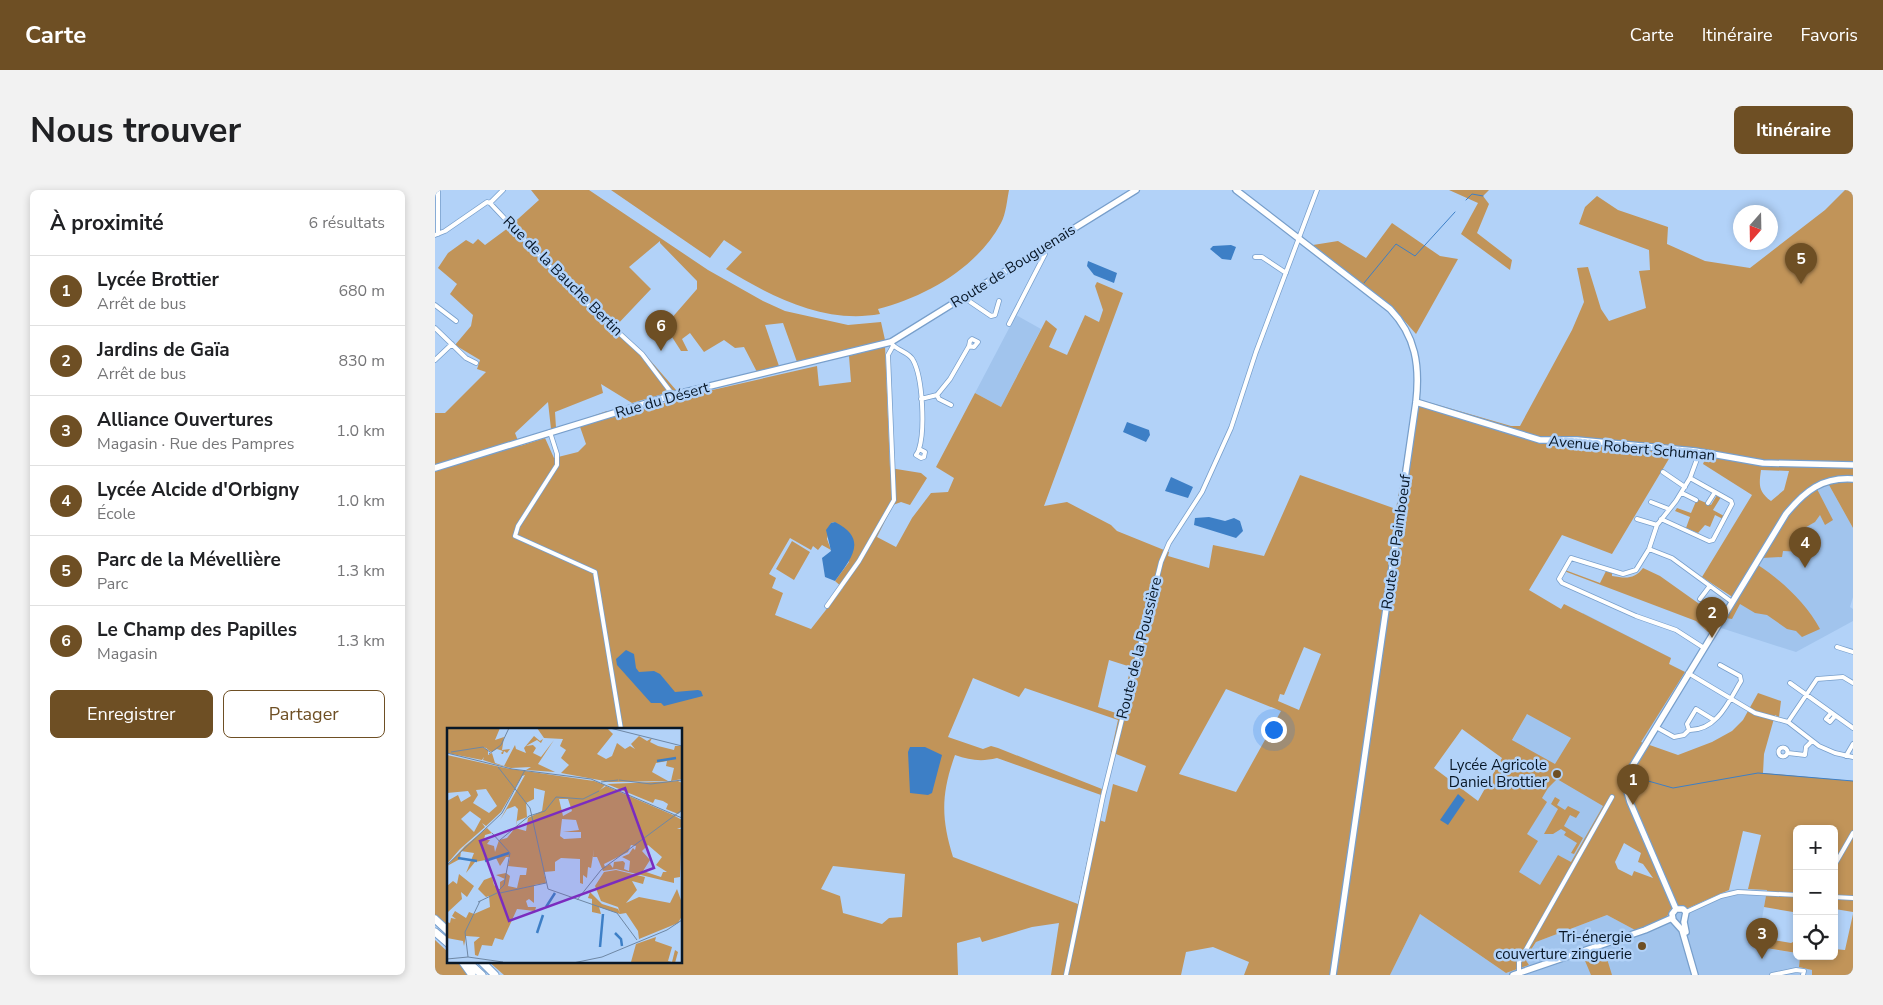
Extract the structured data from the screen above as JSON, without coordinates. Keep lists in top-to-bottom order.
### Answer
{
  "streets": {
    "street": [
      "Route de Bouguenais",
      "Rue de la Bauche Bertin",
      "Rue du Désert",
      "Avenue Robert Schuman",
      "Route de Paimboeuf",
      "Route de la Poussière"
    ]
  },
  "crossings": [
    ["Route de Bouguenais", "Rue du Désert"],
    ["Rue de la Bauche Bertin", "Rue du Désert"],
    ["Avenue Robert Schuman", "Route de Paimboeuf"],
    ["Route de Paimboeuf", "Route de la Poussière"]
  ],
  "places": ["Lycée Agricole Daniel Brottier", "Tri-énergie couverture zinguerie"],
  "north": "bottom",
  "page": {
    "header": "Carte",
    "nav": ["Carte", "Itinéraire", "Favoris"],
    "buttons": [
      "Itinéraire",
      ["Enregistrer", "Partager"]
    ],
    "title": "Nous trouver",
    "heading": ["À proximité", "6 résultats"],
    "pins": [
      "5",
      "6",
      "4",
      "2",
      "1",
      "3"
    ],
    "list": [
      {
        "mark": "1",
        "name": "Lycée Brottier",
        "note": "Arrêt de bus",
        "value": "680 m"
      },
      {
        "mark": "2",
        "name": "Jardins de Gaïa",
        "note": "Arrêt de bus",
        "value": "830 m"
      },
      {
        "mark": "3",
        "name": "Alliance Ouvertures",
        "note": "Magasin · Rue des Pampres",
        "value": "1.0 km"
      },
      {
        "mark": "4",
        "name": "Lycée Alcide d'Orbigny",
        "note": "École",
        "value": "1.0 km"
      },
      {
        "mark": "5",
        "name": "Parc de la Mévellière",
        "note": "Parc",
        "value": "1.3 km"
      },
      {
        "mark": "6",
        "name": "Le Champ des Papilles",
        "note": "Magasin",
        "value": "1.3 km"
      }
    ],
    "map_buttons": ["+", "−"]
  }
}
